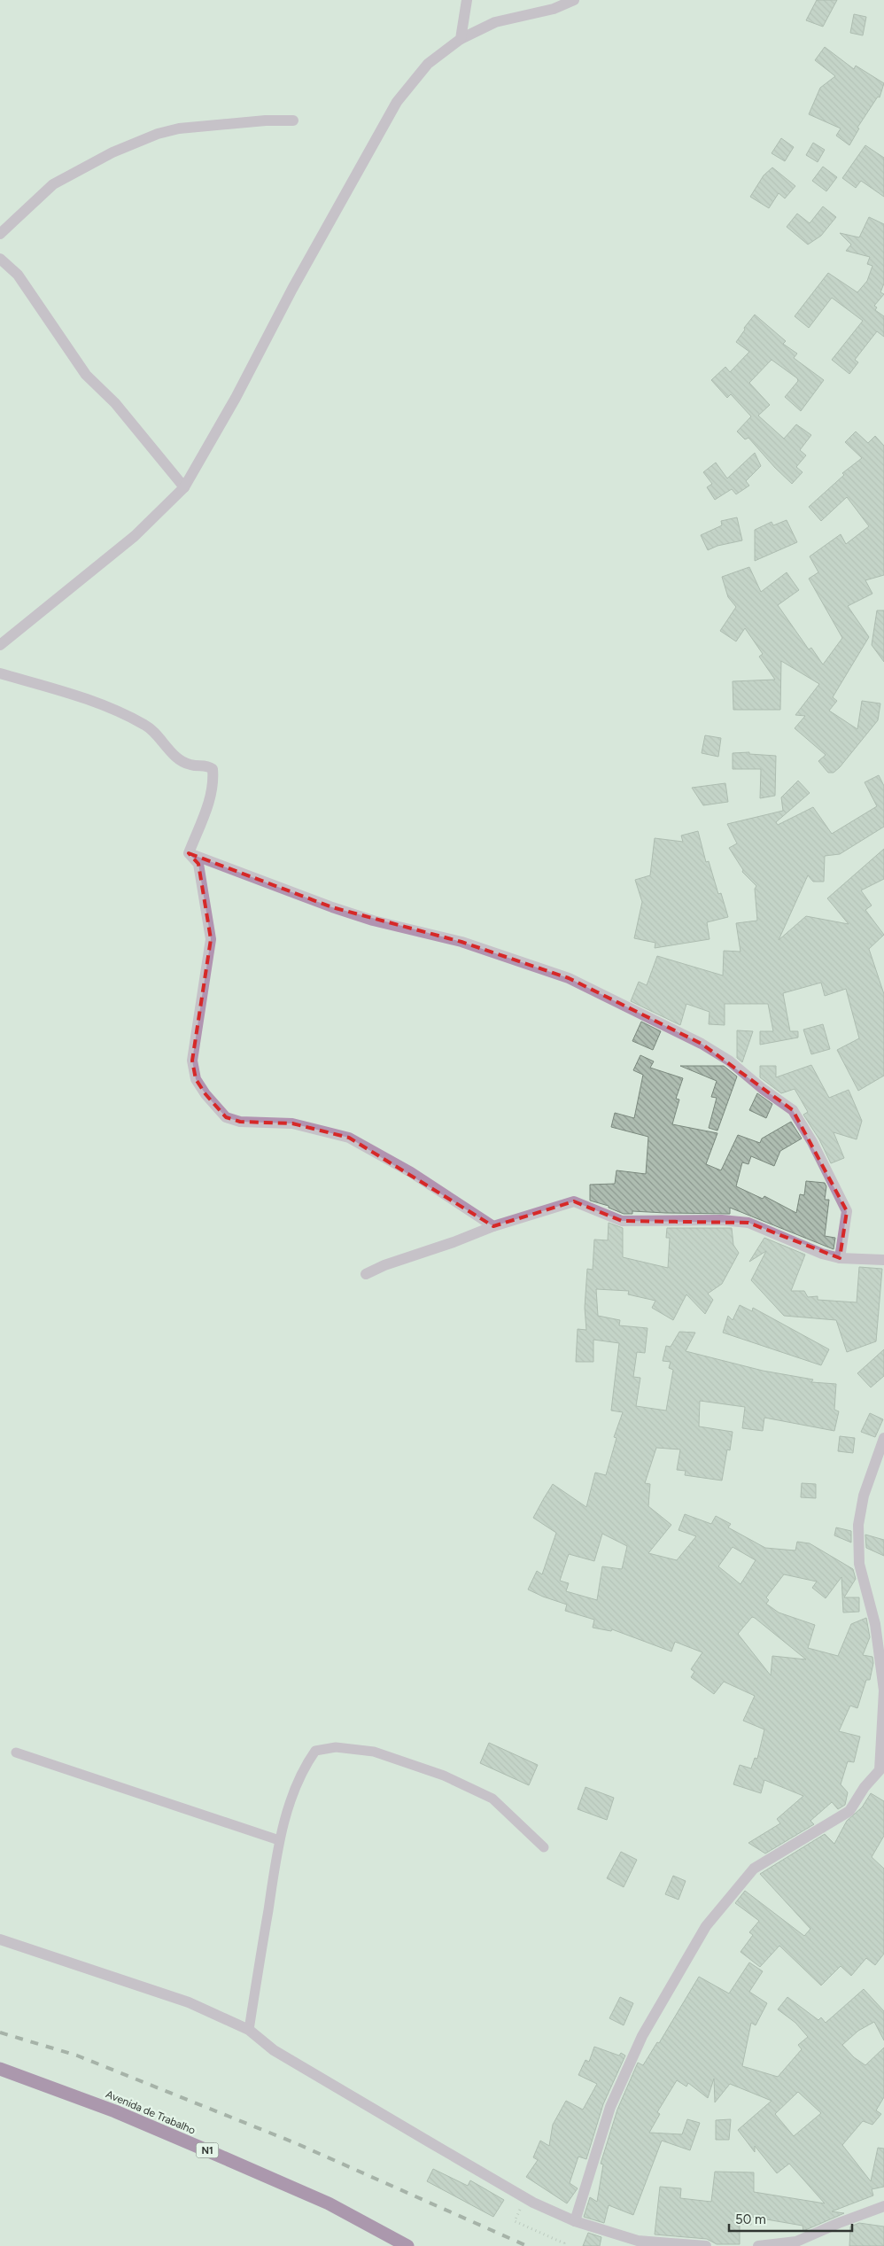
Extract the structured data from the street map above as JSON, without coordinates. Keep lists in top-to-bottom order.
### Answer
{
  "streets": {
    "highway": ["Avenida de Trabalho", "N1"]
  },
  "scale_bar": "50 m"
}
